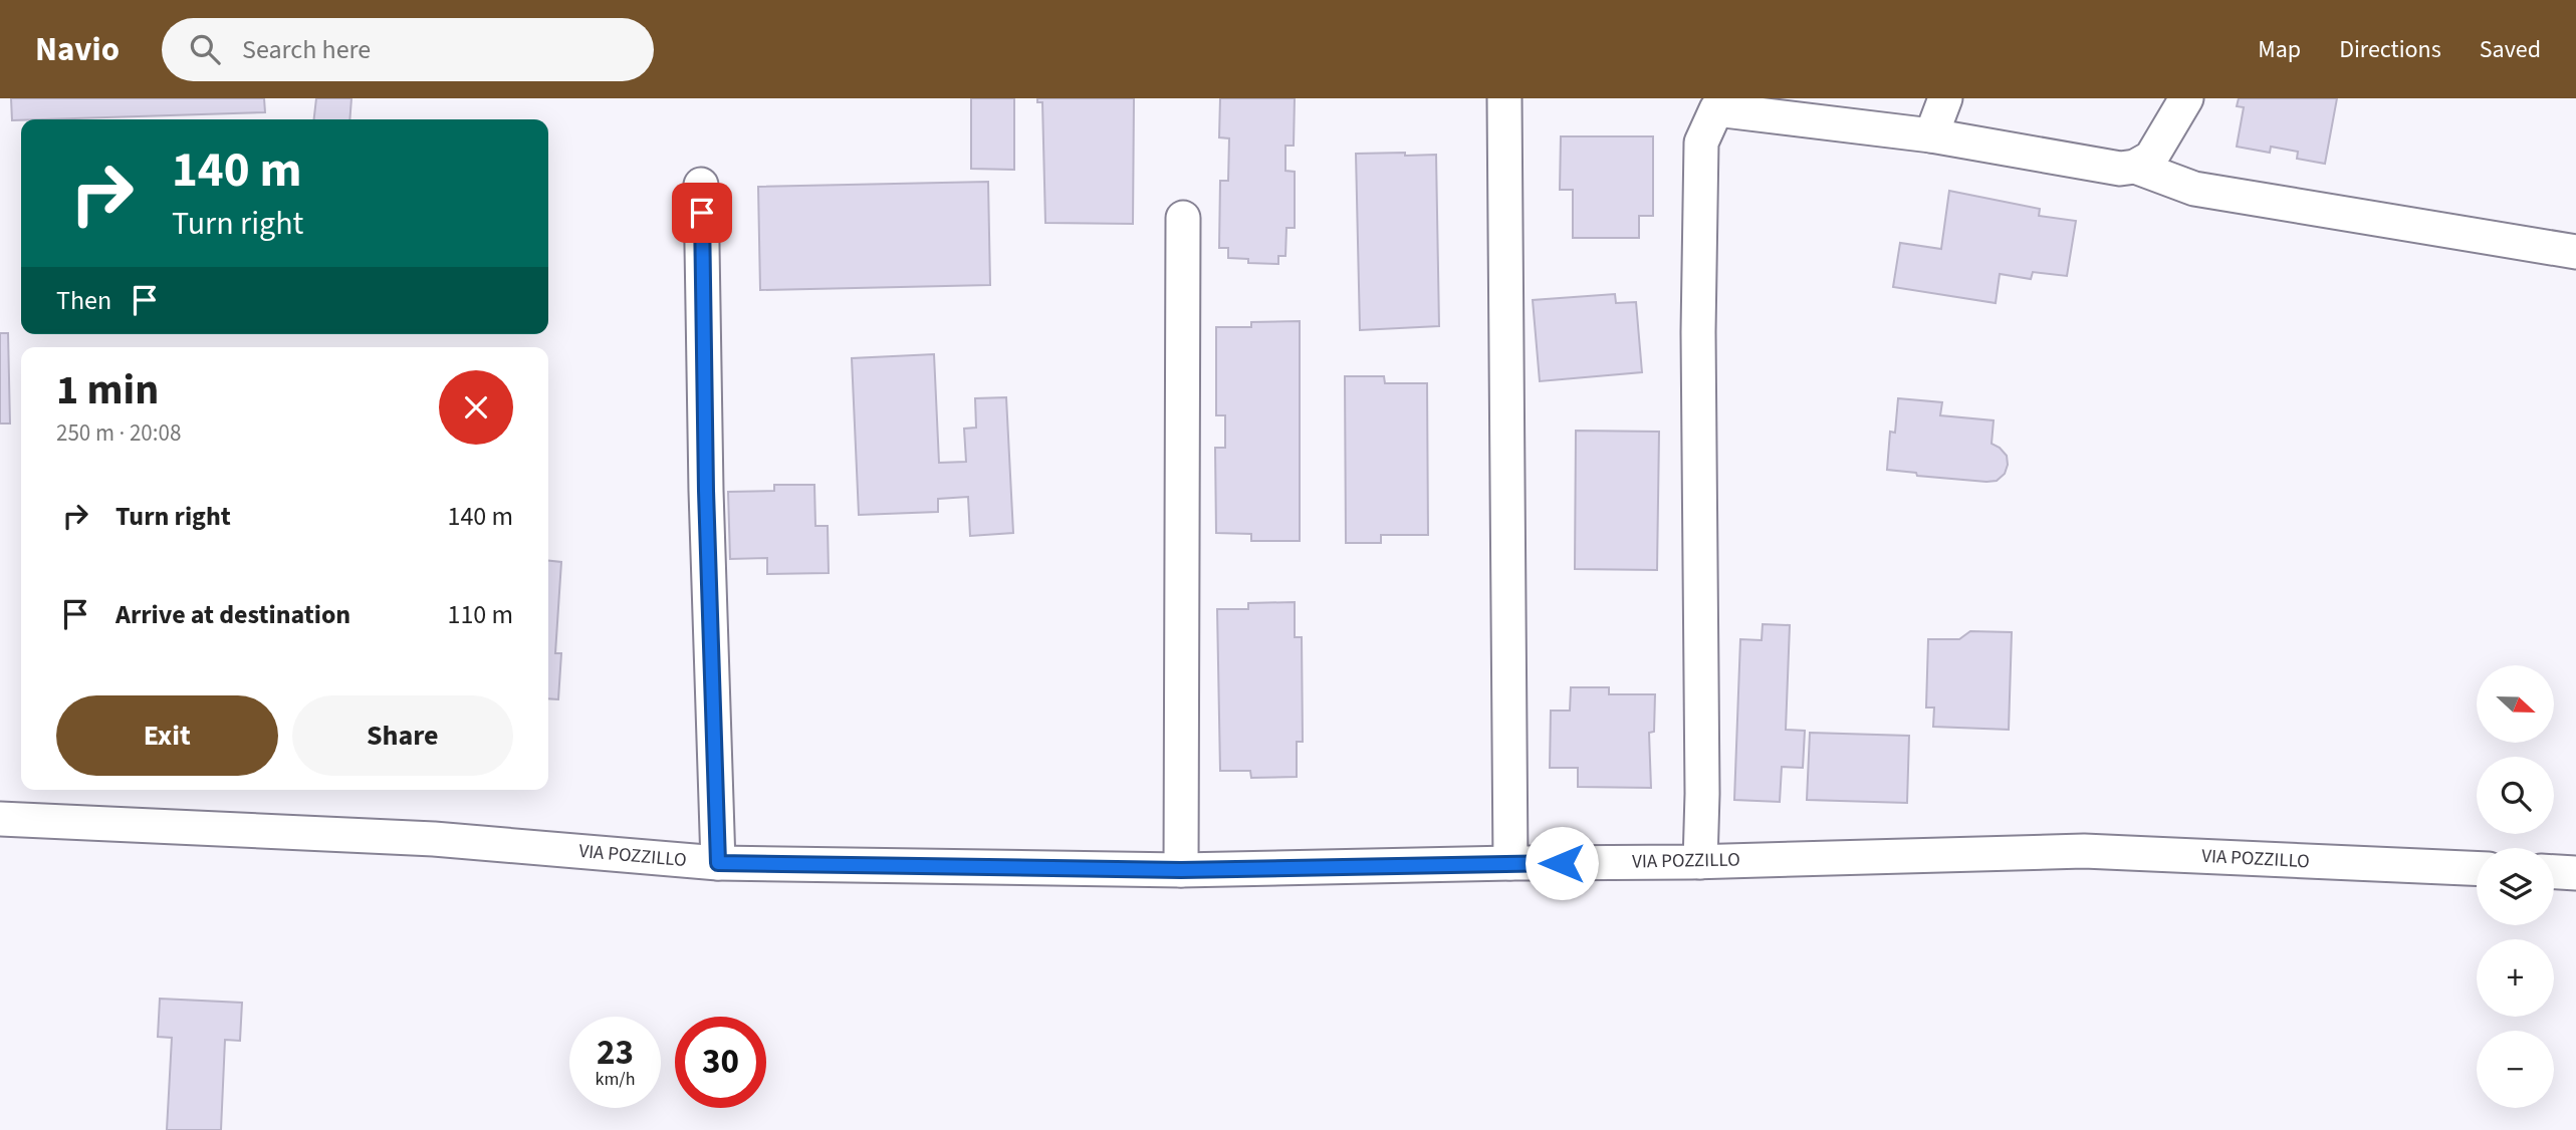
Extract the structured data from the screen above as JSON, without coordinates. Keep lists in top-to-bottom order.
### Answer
{
  "streets": {
    "street": ["VIA POZZILLO"]
  },
  "north": "right",
  "page": {
    "header": "Navio",
    "search": "Search here",
    "nav": ["Map", "Directions", "Saved"],
    "turn": ["140 m", "Turn right"],
    "then": "Then",
    "heading": ["1 min", "250 m · 20:08"],
    "list": [
      {
        "name": "Turn right",
        "value": "140 m"
      },
      {
        "name": "Arrive at destination",
        "value": "110 m"
      }
    ],
    "map_buttons": ["+", "−"],
    "buttons": ["Exit", "Share"],
    "speed": "23 km/h",
    "limit": "30"
  }
}
